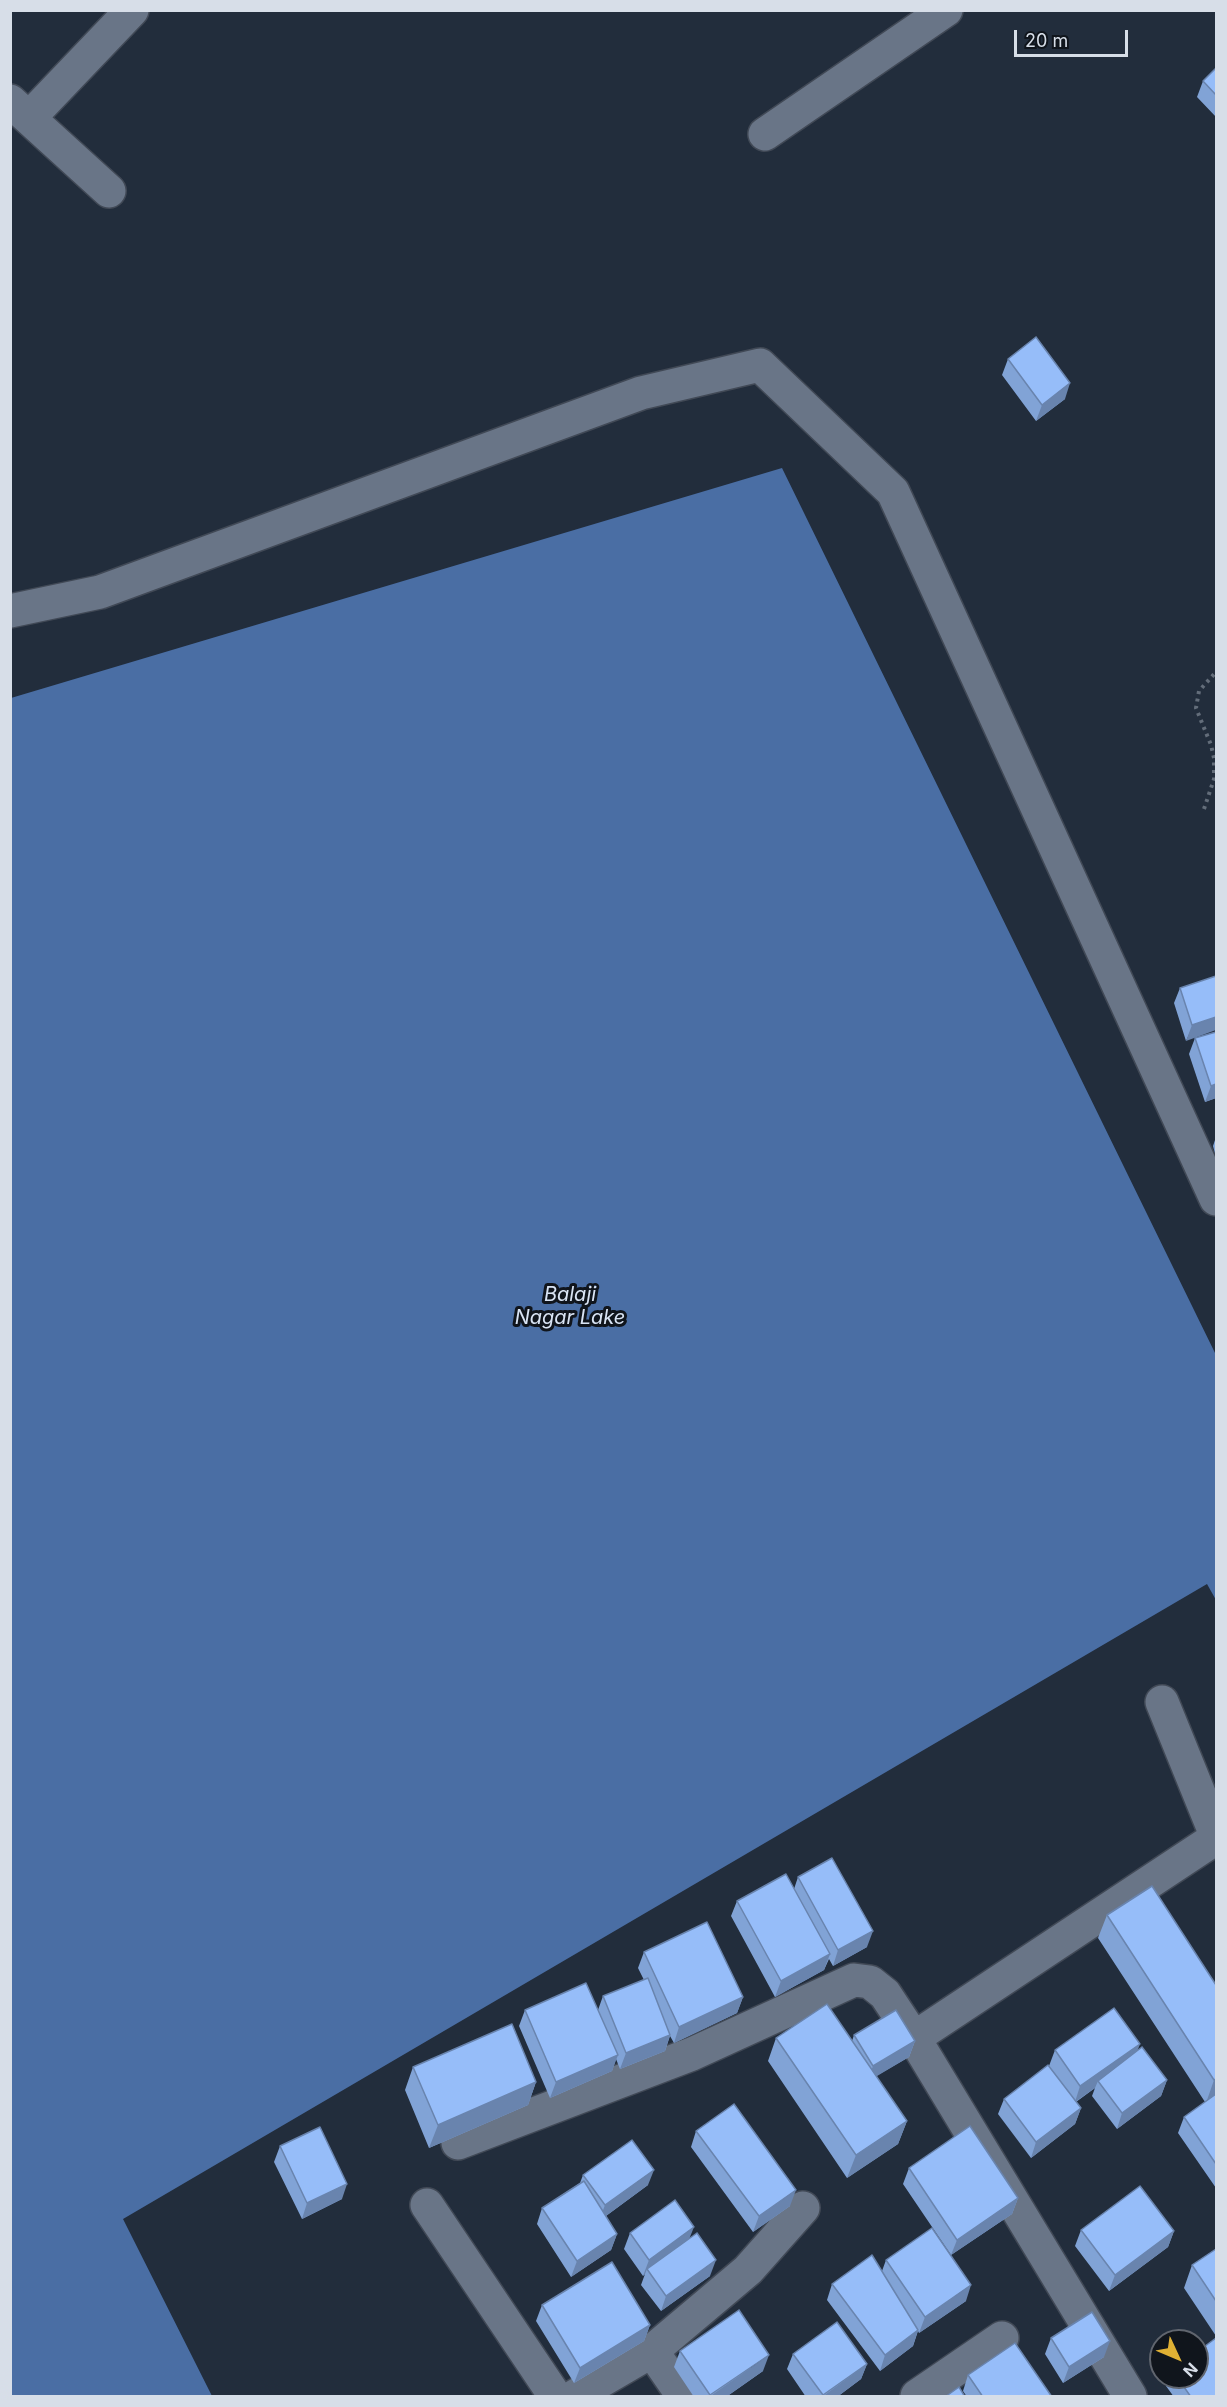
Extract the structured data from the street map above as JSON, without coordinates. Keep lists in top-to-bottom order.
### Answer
{
  "water": ["Balaji Nagar Lake"],
  "scale_bar": "20 m",
  "north": "bottom right"
}
